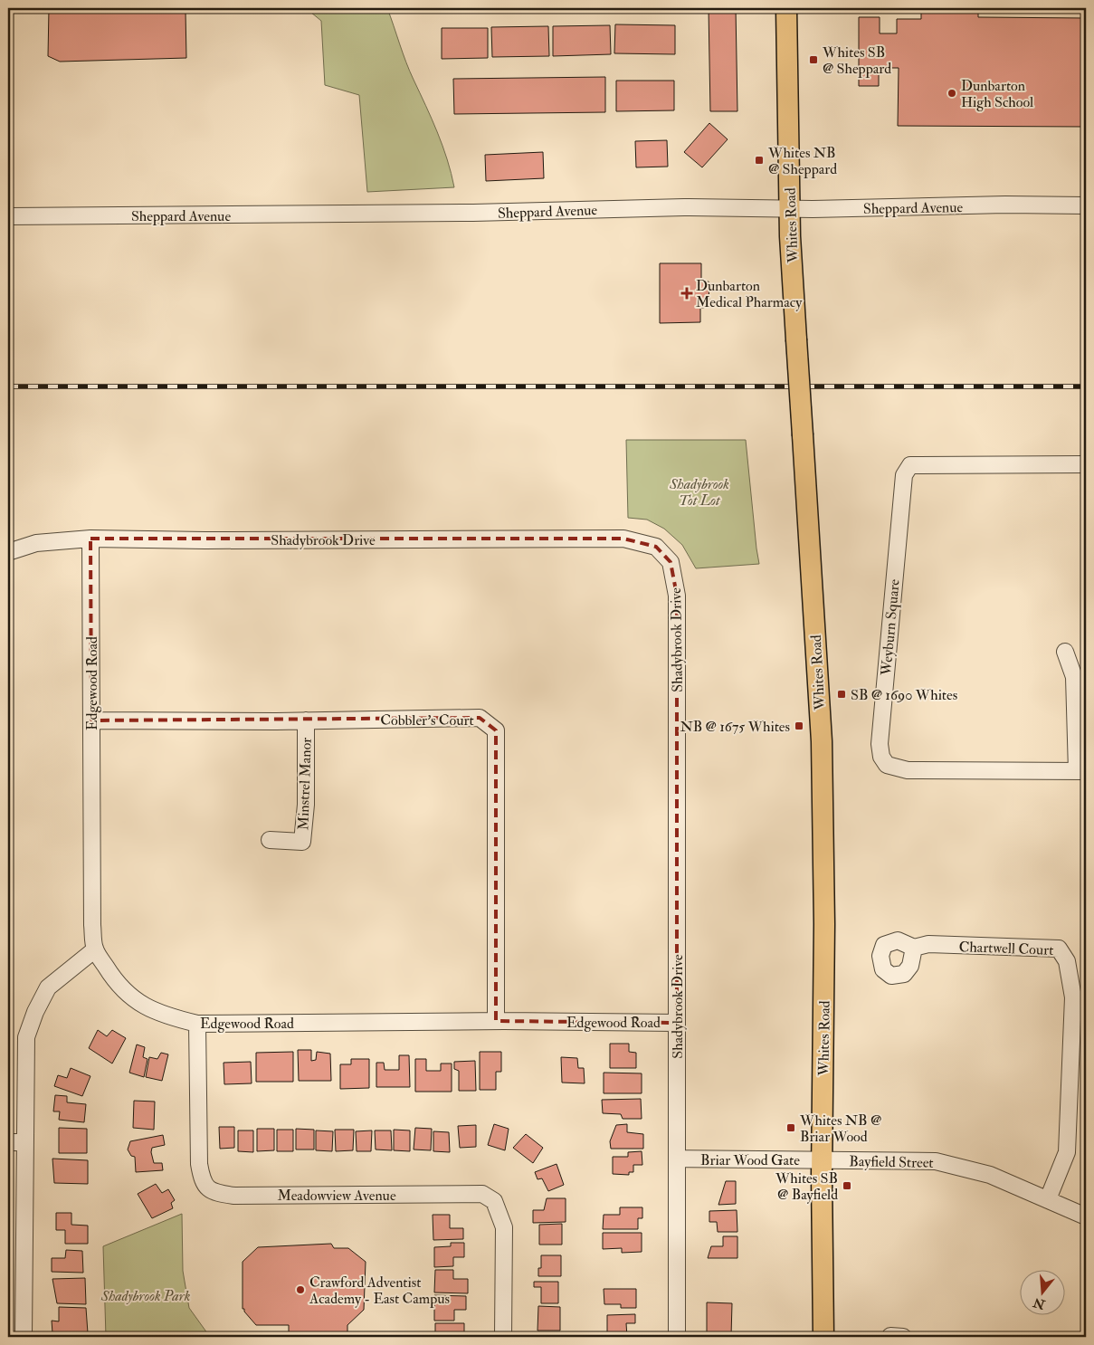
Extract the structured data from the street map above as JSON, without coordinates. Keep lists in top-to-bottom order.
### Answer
{
  "streets": {
    "main road": ["Whites Road"],
    "street": [
      "Sheppard Avenue",
      "Shadybrook Drive",
      "Weyburn Square",
      "Edgewood Road",
      "Cobbler's Court",
      "Minstrel Manor",
      "Chartwell Court",
      "Briar Wood Gate",
      "Bayfield Street",
      "Meadowview Avenue"
    ]
  },
  "crossings": [
    ["Sheppard Avenue", "Whites Road"],
    ["Whites Road", "Briar Wood Gate"],
    ["Whites Road", "Bayfield Street"],
    ["Shadybrook Drive", "Edgewood Road"],
    ["Shadybrook Drive", "Briar Wood Gate"],
    ["Edgewood Road", "Cobbler's Court"],
    ["Edgewood Road", "Meadowview Avenue"],
    ["Cobbler's Court", "Minstrel Manor"],
    ["Chartwell Court", "Bayfield Street"],
    ["Briar Wood Gate", "Bayfield Street"]
  ],
  "parks": ["Shadybrook Tot Lot", "Shadybrook Park"],
  "places": {
    "transit": [
      "Whites SB @ Sheppard",
      "Whites NB @ Sheppard",
      "SB @ 1690 Whites",
      "NB @ 1675 Whites",
      "Whites NB @ Briar Wood",
      "Whites SB @ Bayfield"
    ],
    "other": ["Dunbarton High School", "Crawford Adventist Academy - East Campus"],
    "health": ["Dunbarton Medical Pharmacy"]
  },
  "north": "bottom"
}
